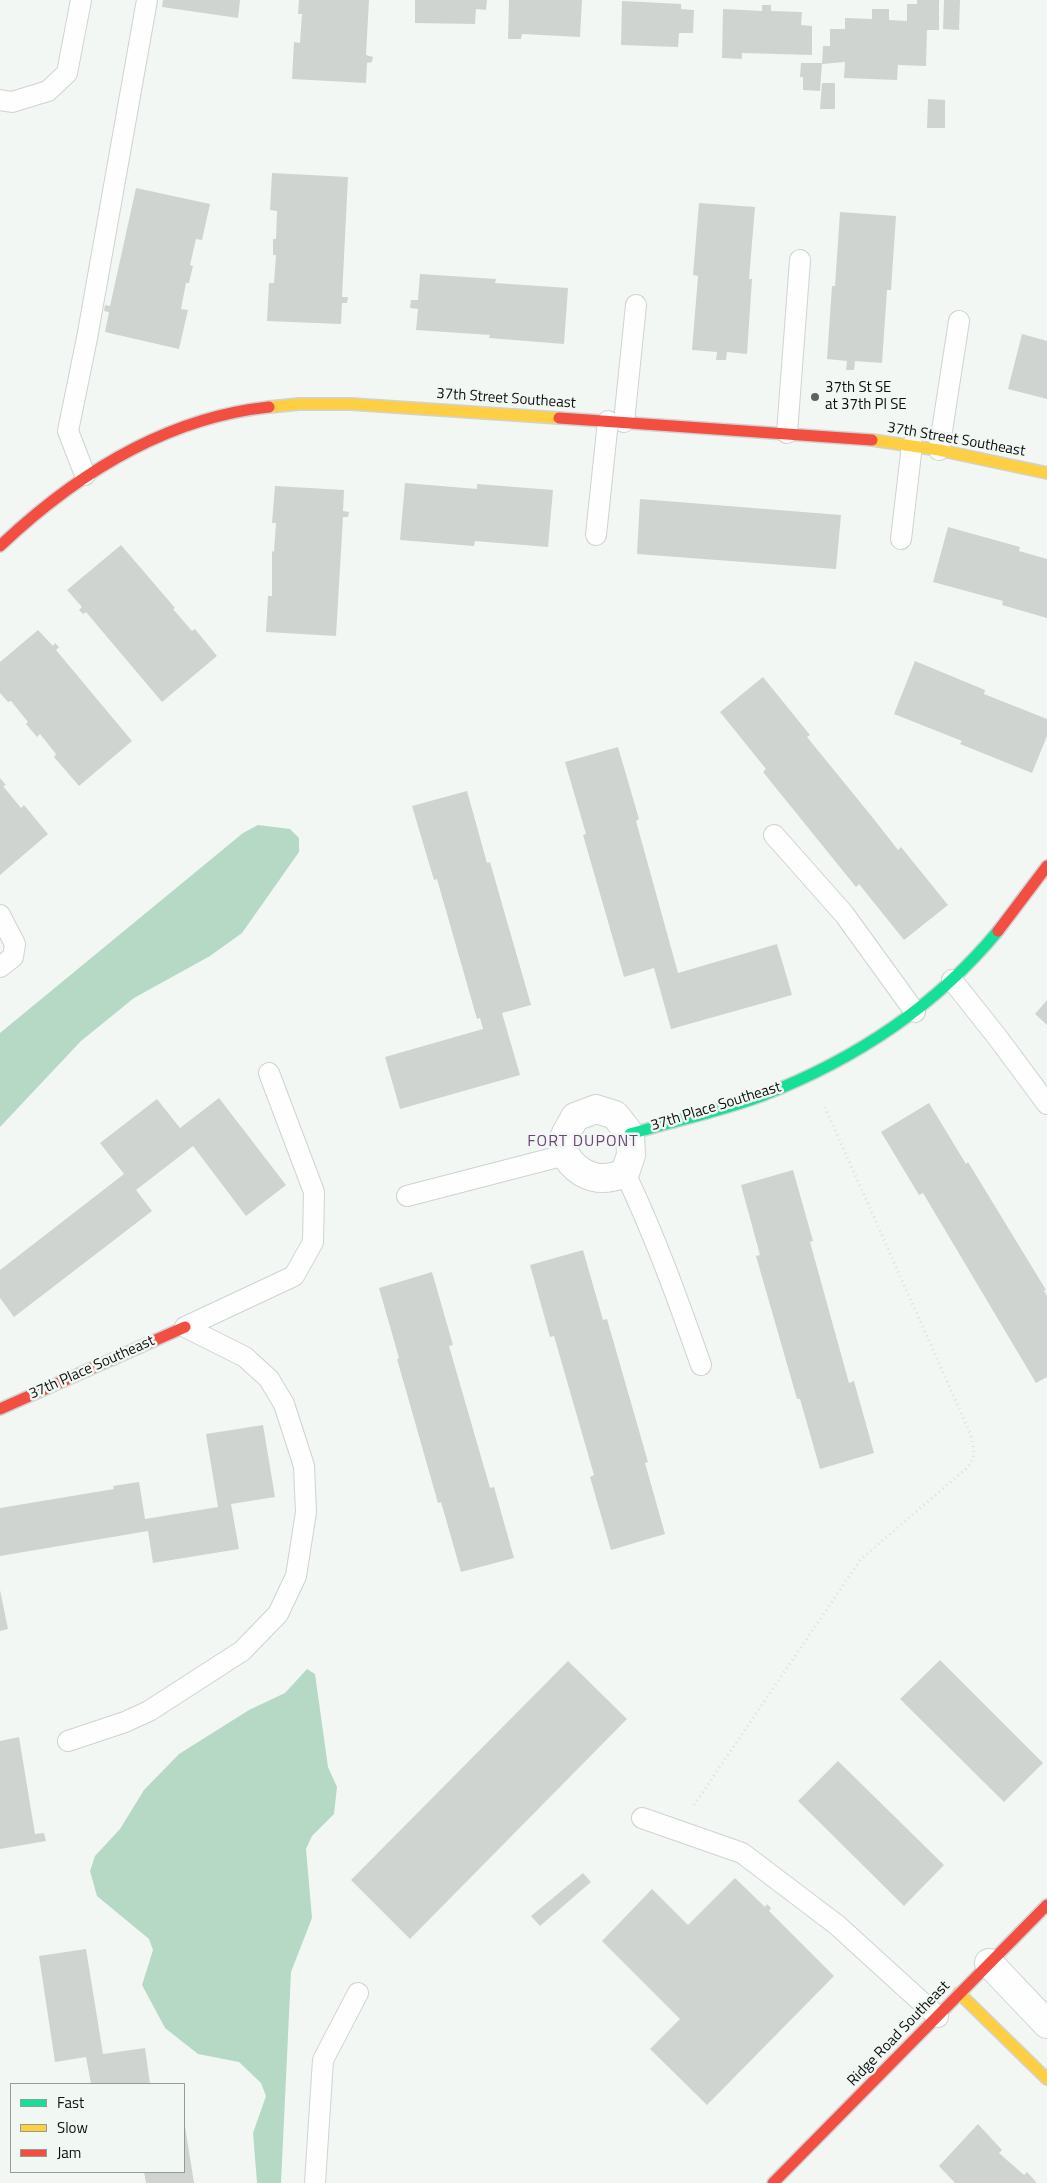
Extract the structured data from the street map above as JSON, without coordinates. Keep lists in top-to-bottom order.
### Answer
{
  "streets": {
    "street": ["37th Street Southeast", "37th Place Southeast", "Ridge Road Southeast"]
  },
  "districts": ["FORT DUPONT"],
  "places": ["37th St SE at 37th Pl SE"],
  "legend": ["Fast", "Slow", "Jam"]
}
